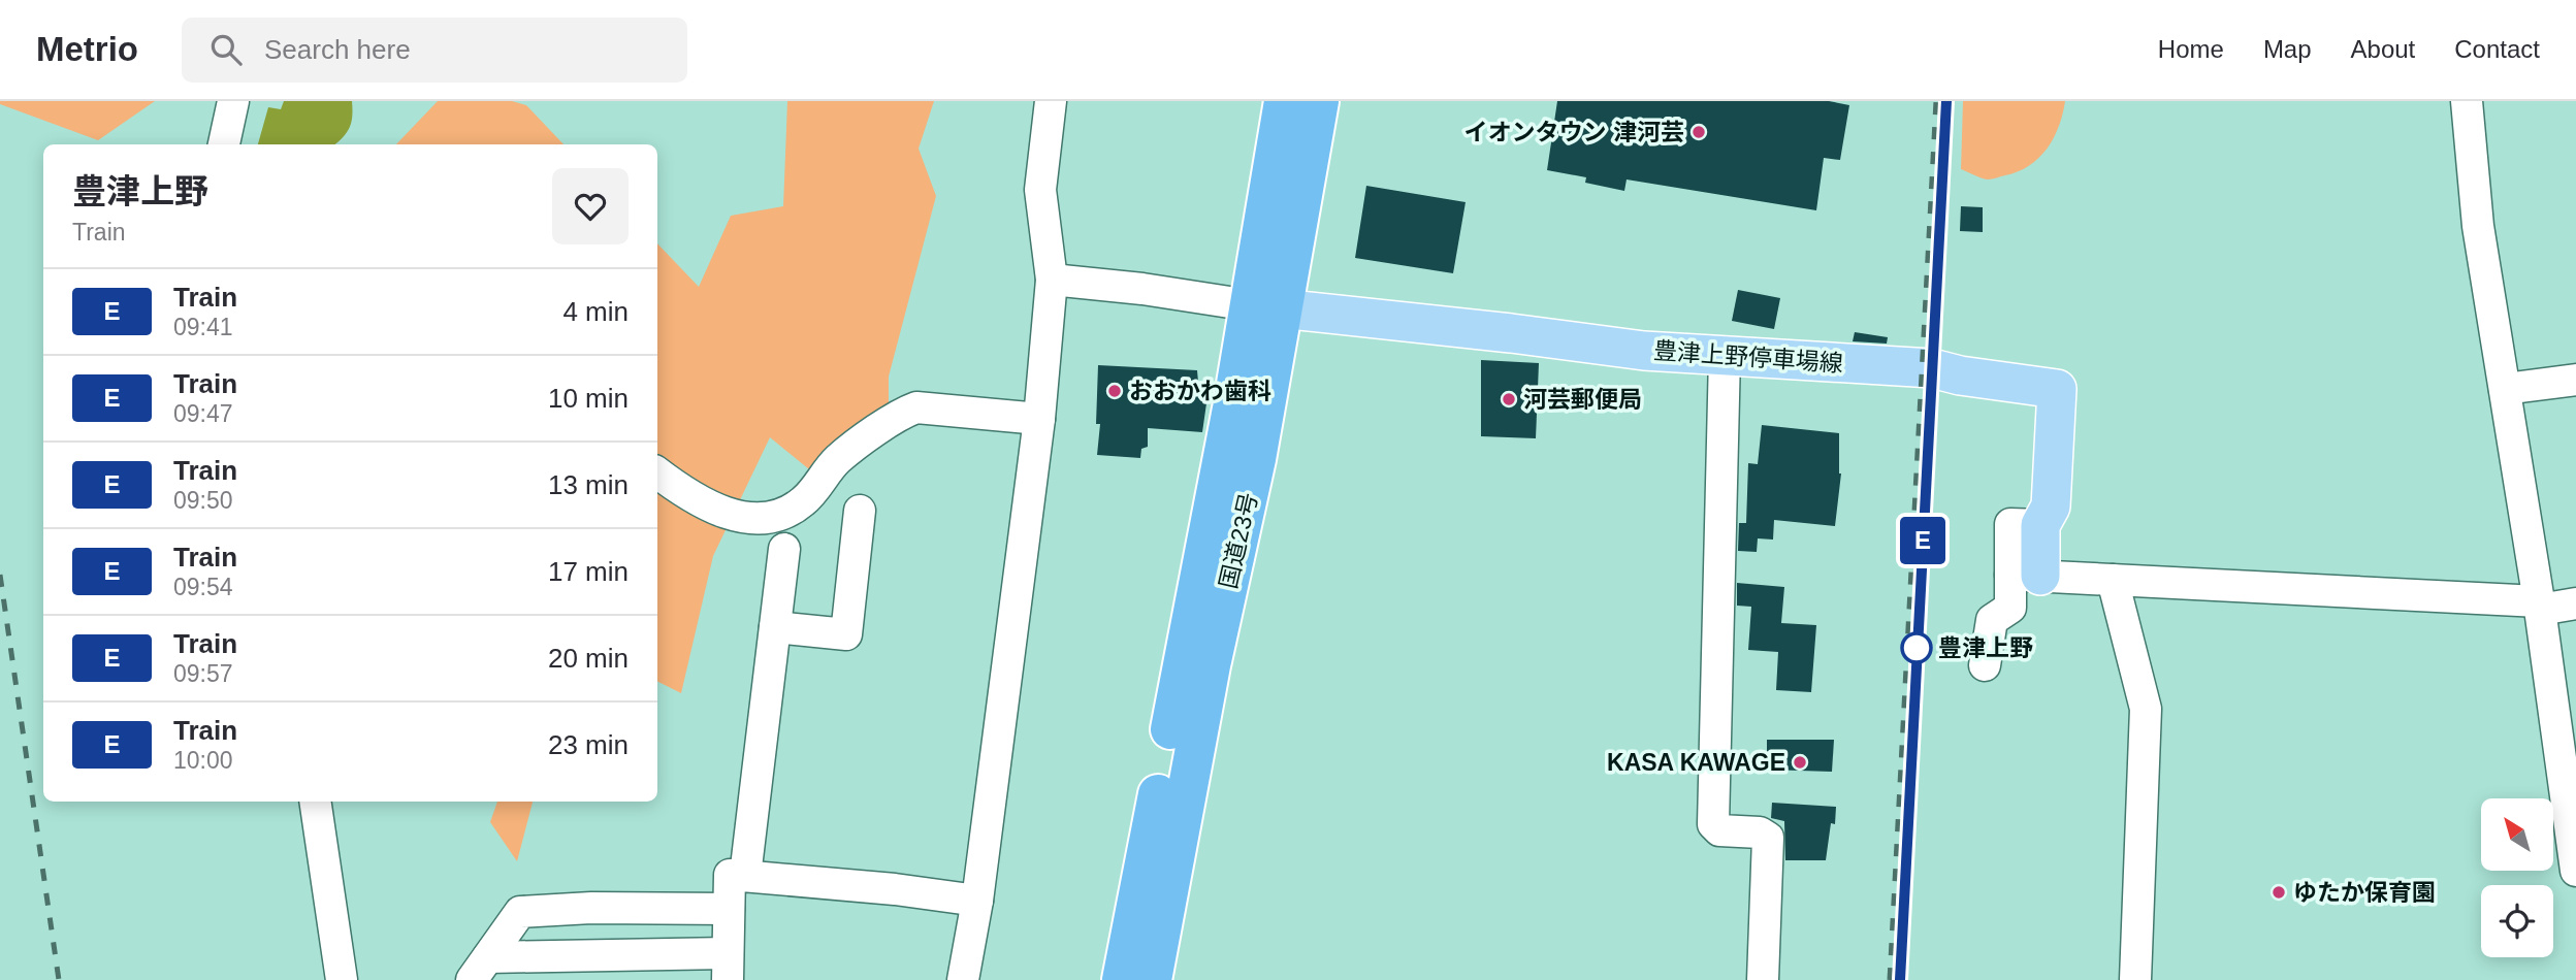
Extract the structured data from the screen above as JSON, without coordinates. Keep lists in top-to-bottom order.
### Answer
{
  "streets": {
    "highway": ["国道23号"],
    "main road": ["豊津上野停車場線"]
  },
  "crossings": [
    ["豊津上野停車場線", "国道23号"]
  ],
  "places": [
    "イオンタウン 津河芸",
    "おおかわ歯科",
    "河芸郵便局",
    "豊津上野",
    "KASA KAWAGE",
    "ゆたか保育園"
  ],
  "north": "top left",
  "page": {
    "header": "Metrio",
    "search": "Search here",
    "nav": [
      "Home",
      "Map",
      "About",
      "Contact"
    ],
    "on_map": "E",
    "heading": ["豊津上野", "Train"],
    "list": [
      {
        "mark": "E",
        "name": "Train",
        "note": "09:41",
        "value": "4 min"
      },
      {
        "mark": "E",
        "name": "Train",
        "note": "09:47",
        "value": "10 min"
      },
      {
        "mark": "E",
        "name": "Train",
        "note": "09:50",
        "value": "13 min"
      },
      {
        "mark": "E",
        "name": "Train",
        "note": "09:54",
        "value": "17 min"
      },
      {
        "mark": "E",
        "name": "Train",
        "note": "09:57",
        "value": "20 min"
      },
      {
        "mark": "E",
        "name": "Train",
        "note": "10:00",
        "value": "23 min"
      }
    ]
  }
}
